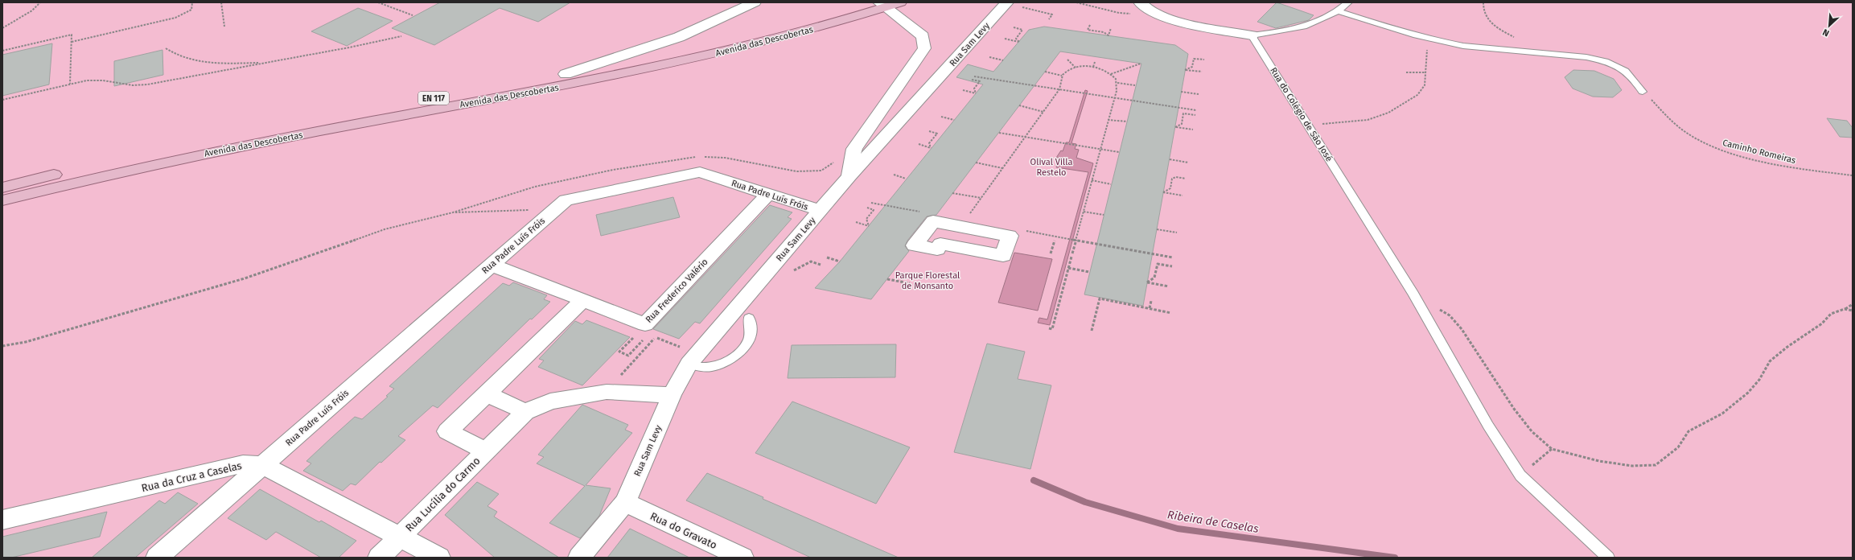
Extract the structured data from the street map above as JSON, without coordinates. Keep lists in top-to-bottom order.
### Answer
{
  "streets": {
    "main road": ["Avenida das Descobertas", "EN 117"],
    "street": [
      "Rua Sam Levy",
      "Rua Padre Luís Fróis",
      "Rua Frederico Valério",
      "Rua da Cruz a Caselas",
      "Rua Lucília do Carmo",
      "Rua do Gravato"
    ],
    "lane": ["Rua do Colégio de São José"],
    "path": ["Caminho Romeiras"]
  },
  "crossings": [
    ["Rua Sam Levy", "Rua Padre Luís Fróis"],
    ["Rua Sam Levy", "Rua Lucília do Carmo"],
    ["Rua Sam Levy", "Rua do Gravato"],
    ["Rua Padre Luís Fróis", "Rua Frederico Valério"],
    ["Rua Padre Luís Fróis", "Rua da Cruz a Caselas"],
    ["Rua da Cruz a Caselas", "Rua Lucília do Carmo"]
  ],
  "water": ["Ribeira de Caselas"],
  "parks": ["Olival Villa Restelo", "Parque Florestal de Monsanto"],
  "north": "bottom left"
}
